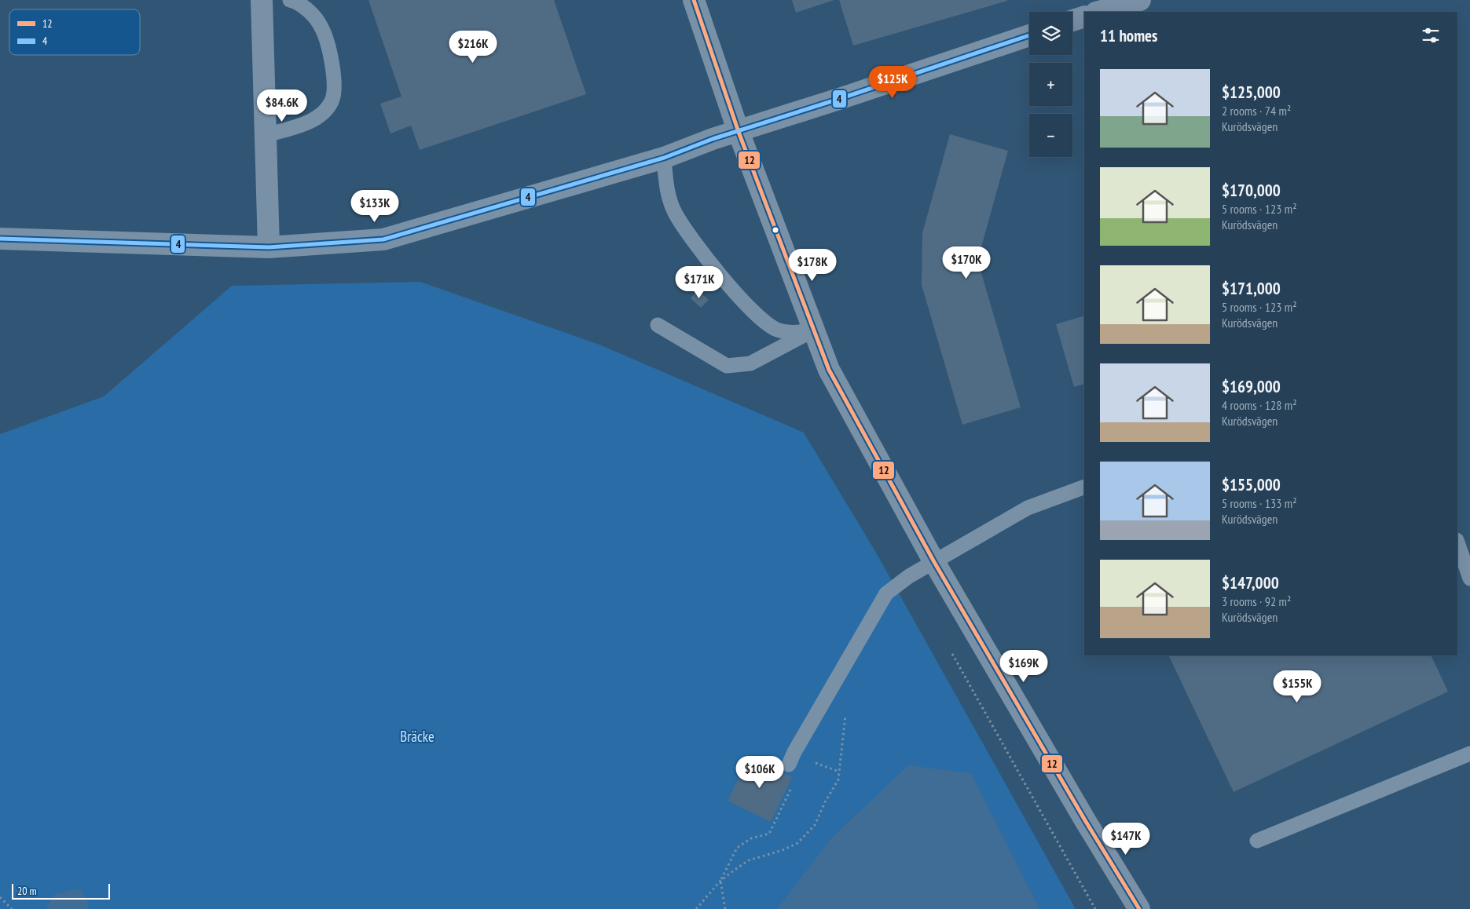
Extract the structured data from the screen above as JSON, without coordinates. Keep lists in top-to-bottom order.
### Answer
{
  "parks": ["Bräcke"],
  "lines": ["transit line 12", "transit line 4"],
  "legend": ["12", "4"],
  "scale_bar": "20 m",
  "page": {
    "map_buttons": ["+", "−"],
    "heading": "11 homes",
    "price": [
      "$216K",
      "$125K",
      "$84.6K",
      "$133K",
      "$170K",
      "$178K",
      "$171K",
      "$169K",
      "$155K",
      "$106K",
      "$147K"
    ],
    "list": [
      {
        "name": "$125,000",
        "note": "2 rooms · 74 m² · Kurödsvägen"
      },
      {
        "name": "$170,000",
        "note": "5 rooms · 123 m² · Kurödsvägen"
      },
      {
        "name": "$171,000",
        "note": "5 rooms · 123 m² · Kurödsvägen"
      },
      {
        "name": "$169,000",
        "note": "4 rooms · 128 m² · Kurödsvägen"
      },
      {
        "name": "$155,000",
        "note": "5 rooms · 133 m² · Kurödsvägen"
      },
      {
        "name": "$147,000",
        "note": "3 rooms · 92 m² · Kurödsvägen"
      }
    ],
    "scale": "20 m"
  }
}
